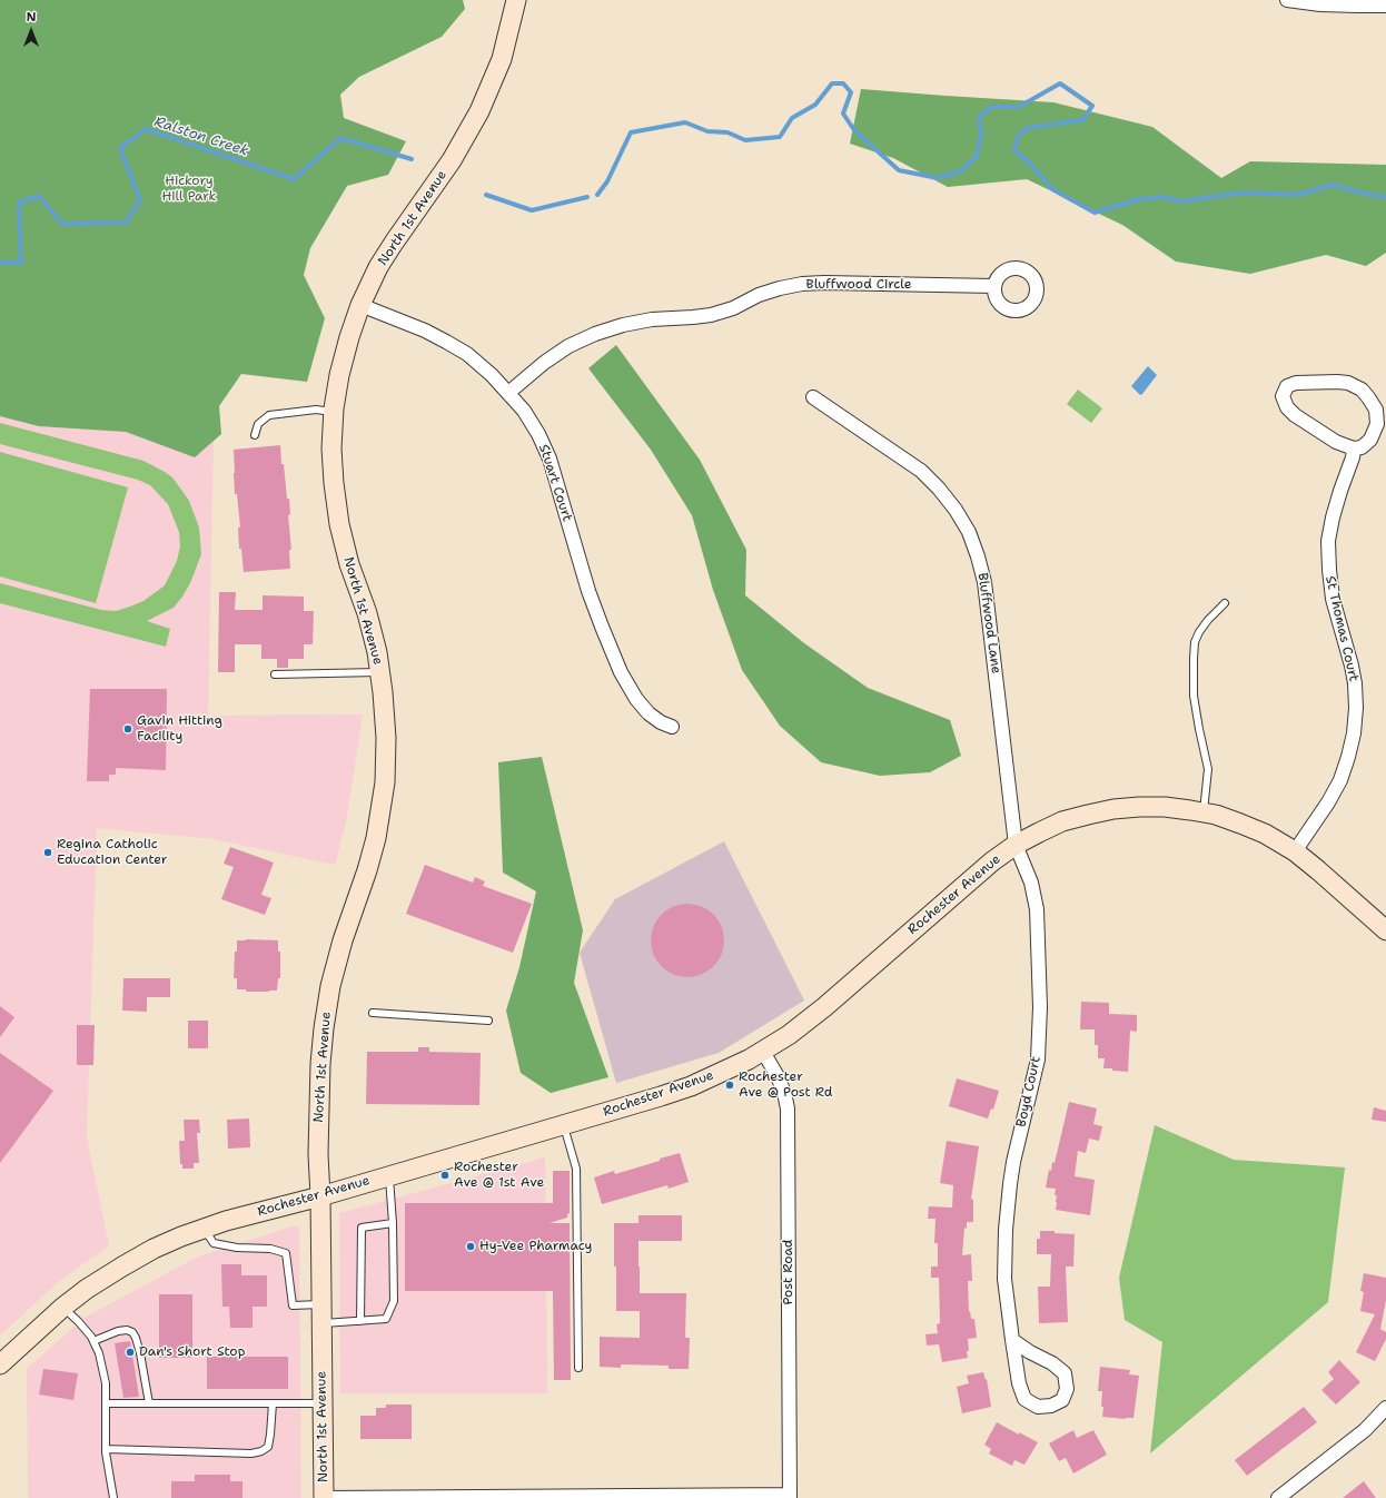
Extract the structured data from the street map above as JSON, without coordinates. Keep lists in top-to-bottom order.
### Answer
{
  "streets": {
    "main road": ["North 1st Avenue", "Rochester Avenue"],
    "street": [
      "Bluffwood Circle",
      "Stuart Court",
      "Bluffwood Lane",
      "St Thomas Court",
      "Boyd Court",
      "Post Road"
    ]
  },
  "crossings": [
    ["North 1st Avenue", "Stuart Court"],
    ["North 1st Avenue", "Rochester Avenue"],
    ["Bluffwood Circle", "Stuart Court"],
    ["Bluffwood Lane", "Rochester Avenue"],
    ["Bluffwood Lane", "Boyd Court"],
    ["St Thomas Court", "Rochester Avenue"],
    ["Rochester Avenue", "Boyd Court"],
    ["Rochester Avenue", "Post Road"]
  ],
  "water": ["Ralston Creek"],
  "parks": ["Hickory Hill Park"],
  "places": [
    "Gavin Hitting Facility",
    "Regina Catholic Education Center",
    "Rochester Ave @ Post Rd",
    "Rochester Ave @ 1st Ave",
    "Hy-Vee Pharmacy",
    "Dan's Short Stop"
  ],
  "north": "top"
}
